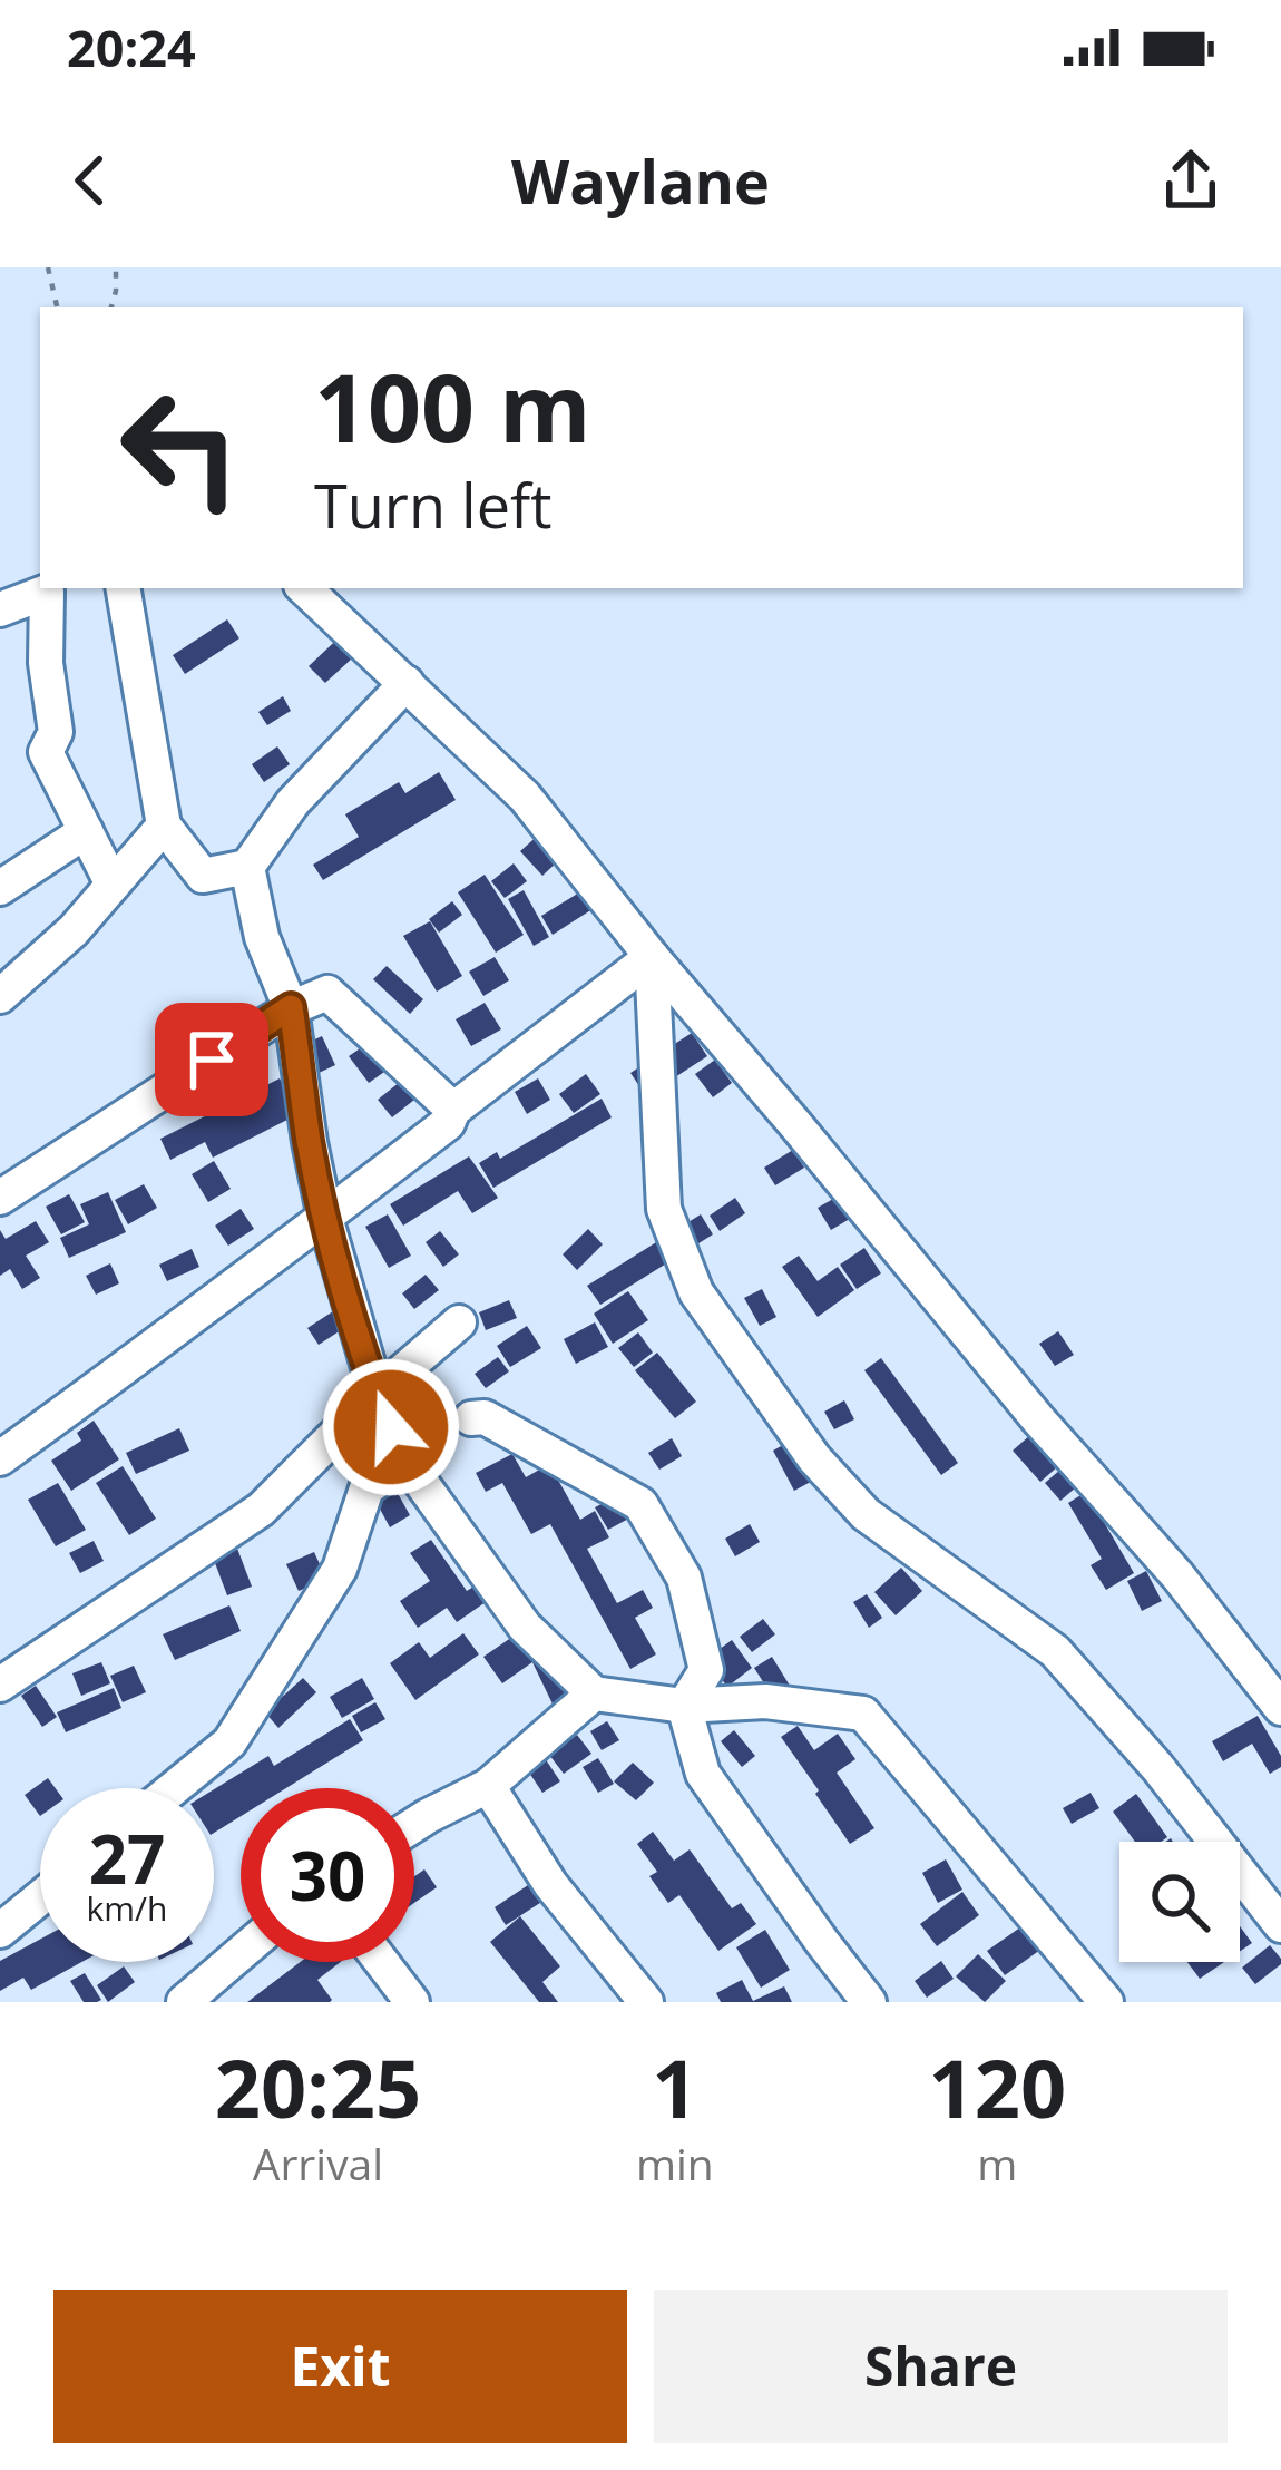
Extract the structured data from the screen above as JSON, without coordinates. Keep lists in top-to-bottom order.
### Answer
{
  "page": {
    "status": "20:24",
    "header": "Waylane",
    "turn": ["100 m", "Turn left"],
    "speed": "27 km/h",
    "limit": "30",
    "eta": [
      "20:25",
      "Arrival",
      "1",
      "min",
      "120",
      "m"
    ],
    "buttons": ["Exit", "Share"]
  }
}
